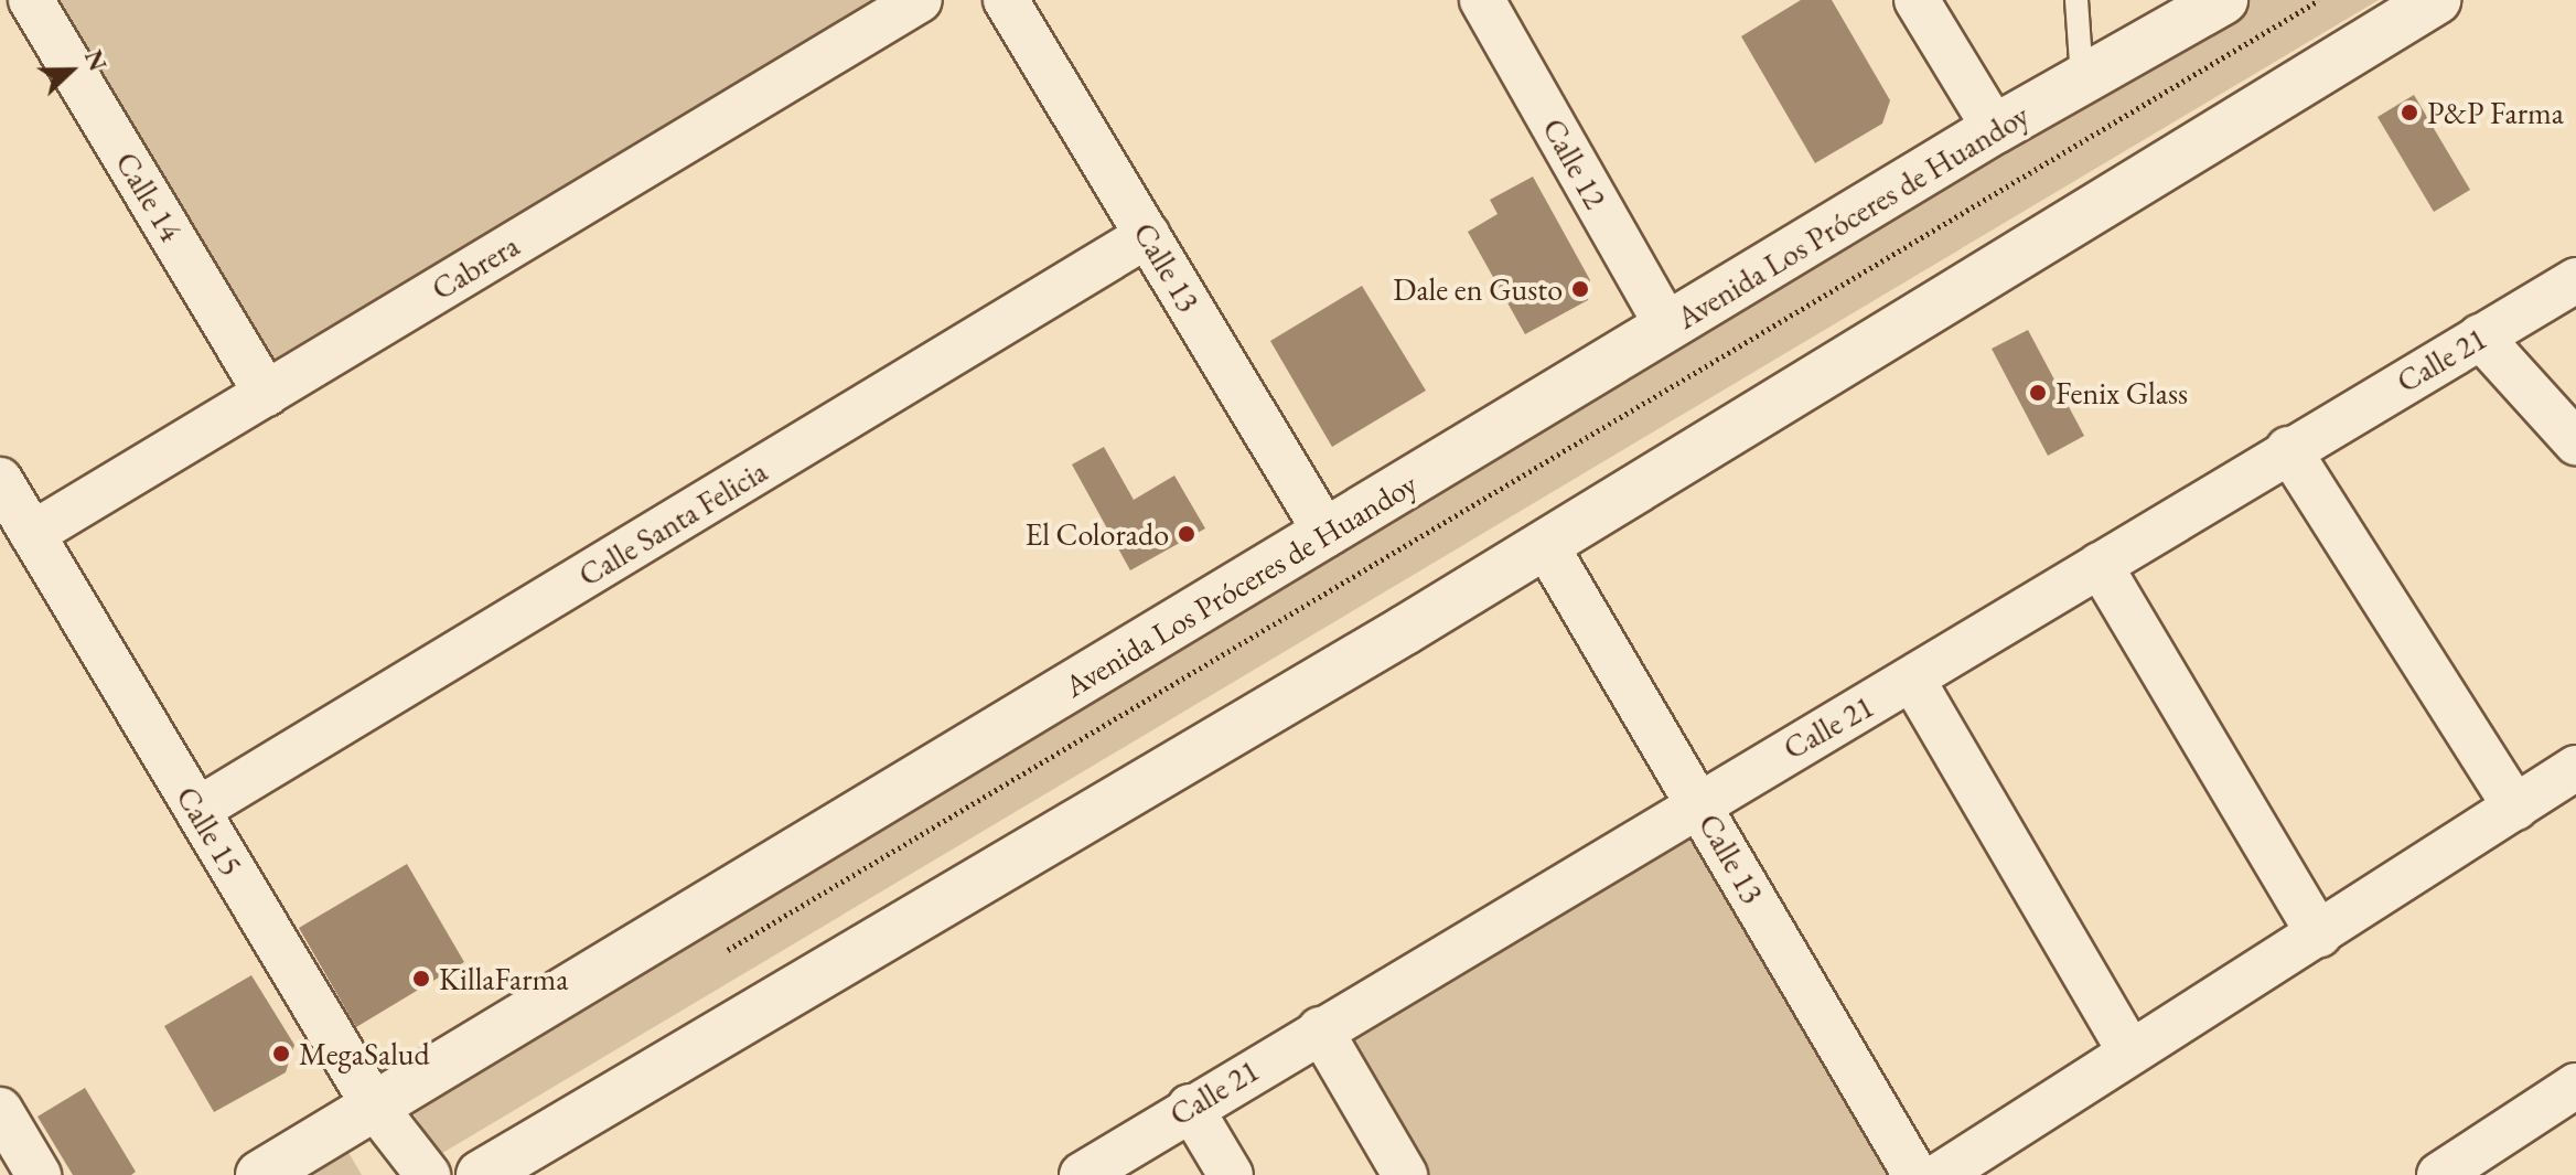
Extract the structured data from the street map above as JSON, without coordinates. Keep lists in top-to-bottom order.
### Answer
{
  "streets": {
    "main road": ["Avenida Los Próceres de Huandoy"],
    "street": [
      "Calle 12",
      "Calle 14",
      "Cabrera",
      "Calle 13",
      "Calle 21",
      "Calle Santa Felicia",
      "Calle 15"
    ]
  },
  "crossings": [
    ["Calle 12", "Avenida Los Próceres de Huandoy"],
    ["Calle 14", "Cabrera"],
    ["Avenida Los Próceres de Huandoy", "Calle 13"],
    ["Avenida Los Próceres de Huandoy", "Calle 15"],
    ["Cabrera", "Calle 15"],
    ["Calle 13", "Calle 21"],
    ["Calle 13", "Calle Santa Felicia"],
    ["Calle Santa Felicia", "Calle 15"]
  ],
  "places": [
    "P&P Farma",
    "Dale en Gusto",
    "Fenix Glass",
    "El Colorado",
    "KillaFarma",
    "MegaSalud"
  ],
  "north": "right"
}
